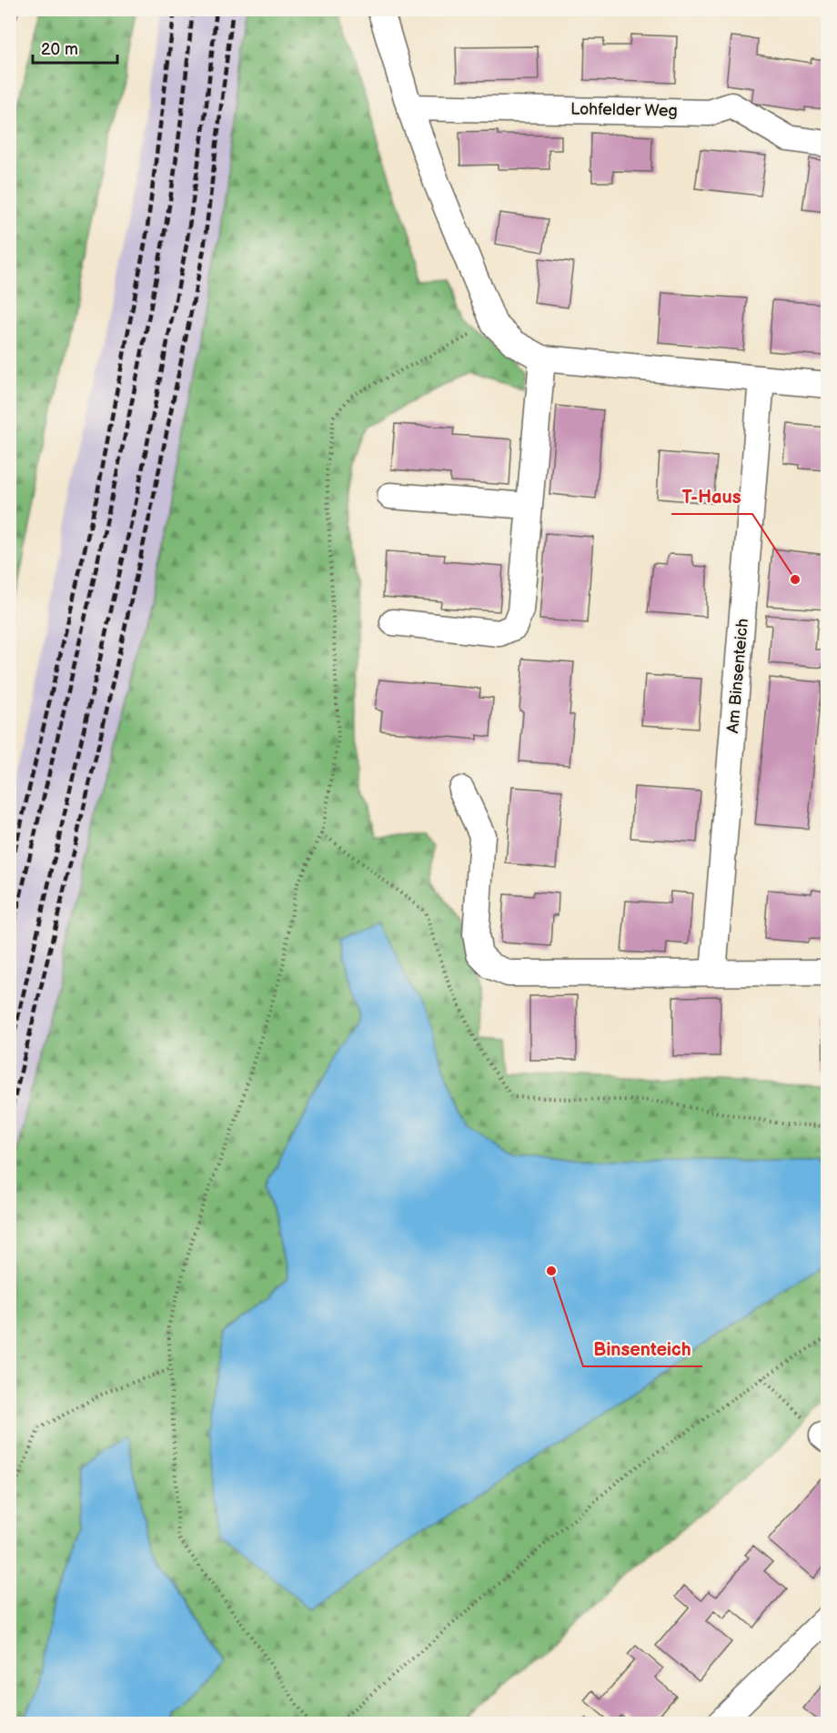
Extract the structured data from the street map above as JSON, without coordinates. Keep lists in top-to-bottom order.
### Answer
{
  "streets": {
    "street": ["Lohfelder Weg", "Am Binsenteich"]
  },
  "places": ["T-Haus", "Binsenteich"],
  "scale_bar": "20 m"
}
